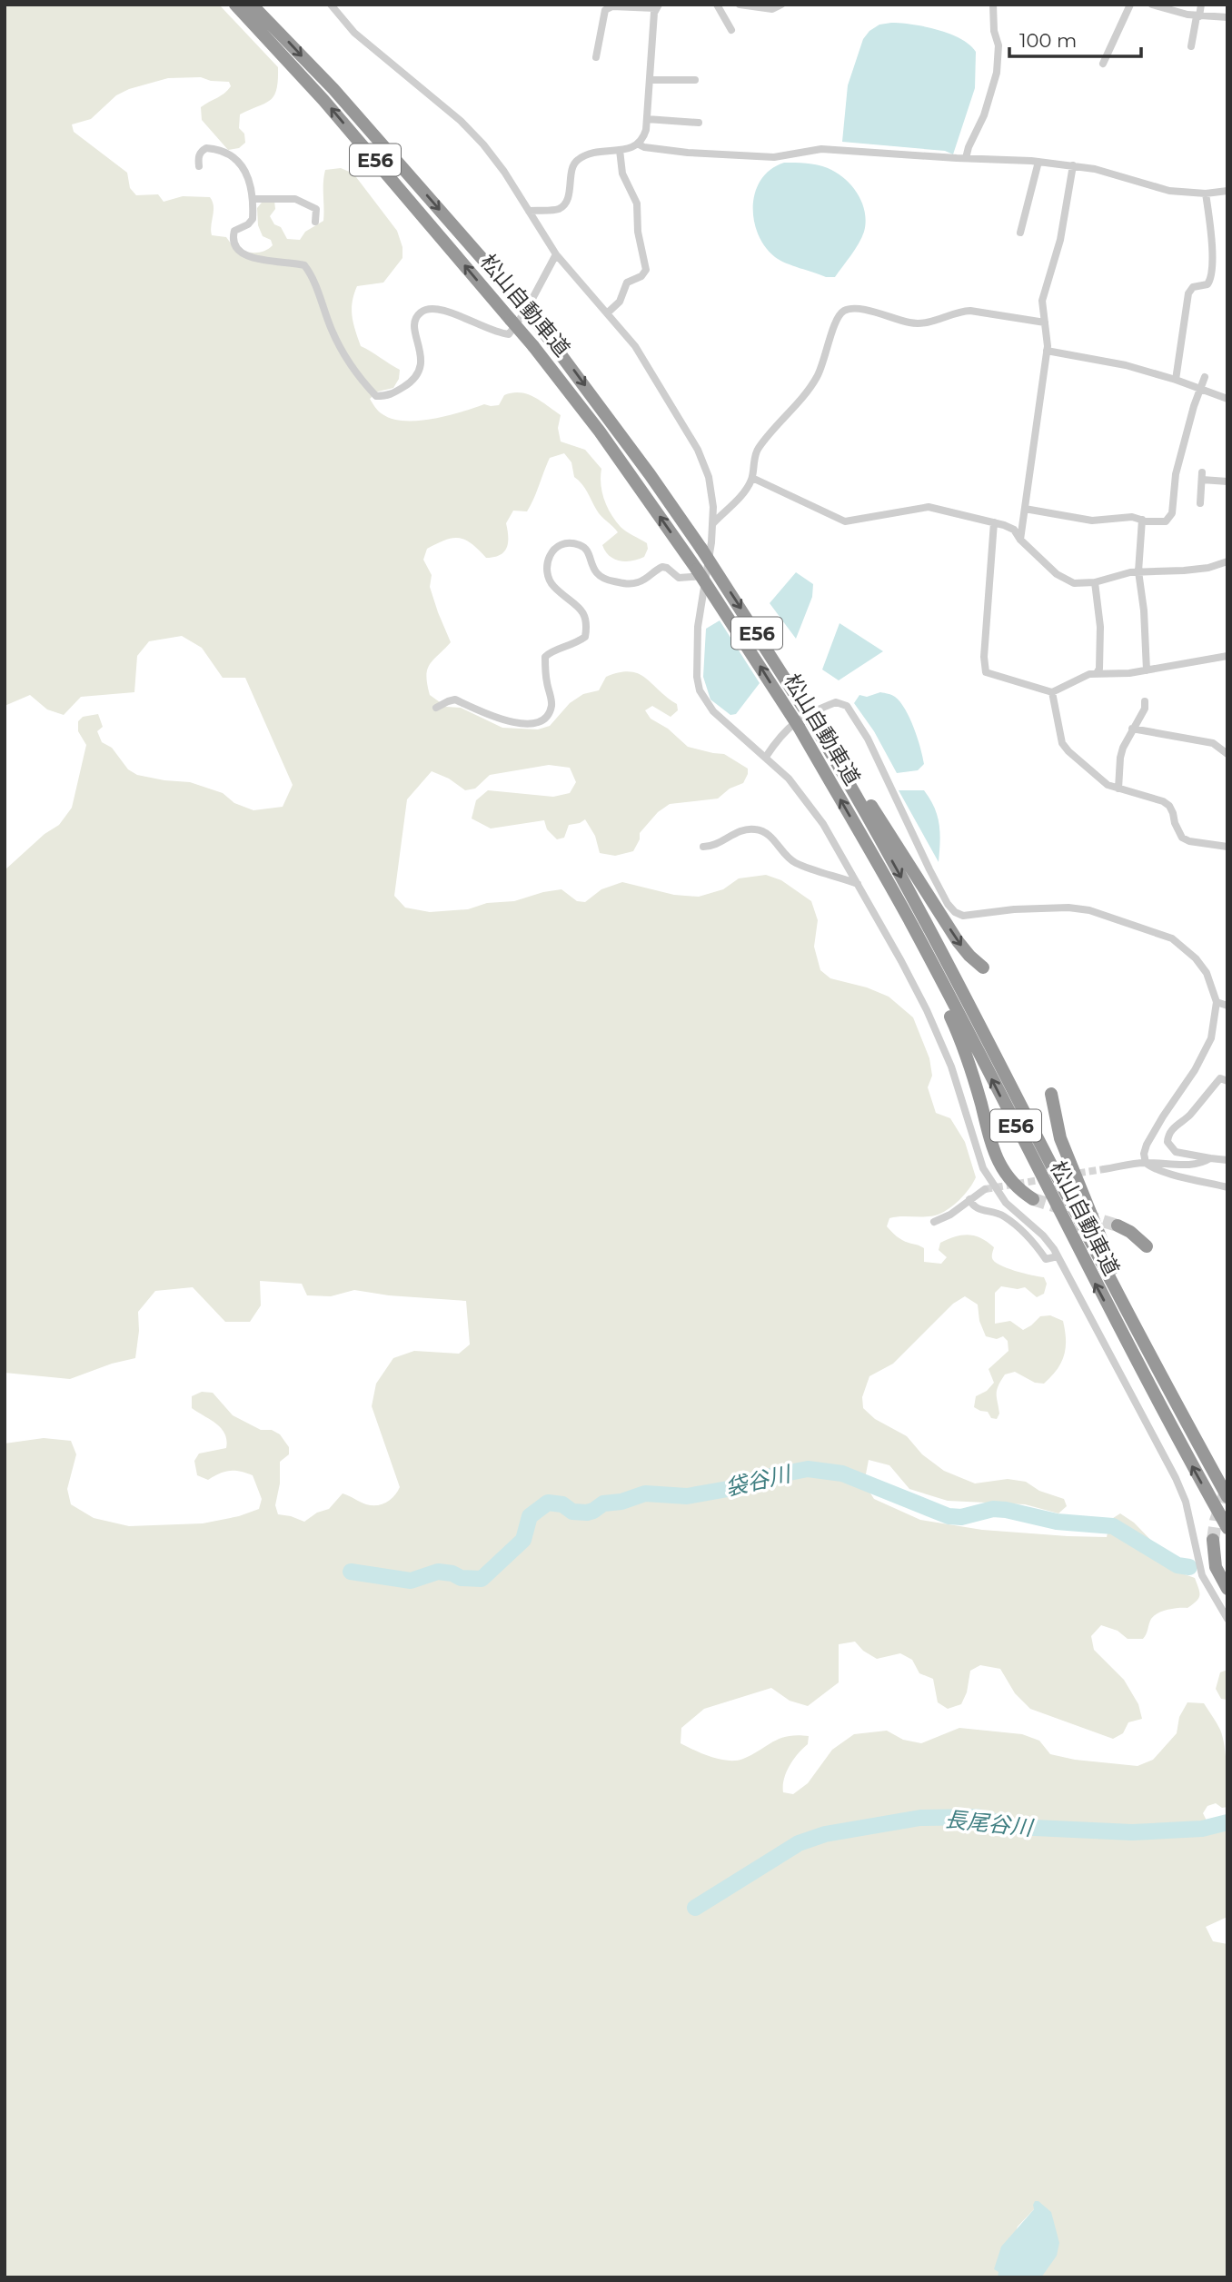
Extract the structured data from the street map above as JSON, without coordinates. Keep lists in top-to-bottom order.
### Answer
{
  "streets": {
    "highway": ["E56", "松山自動車道"]
  },
  "water": ["袋谷川", "長尾谷川"],
  "scale_bar": "100 m"
}
